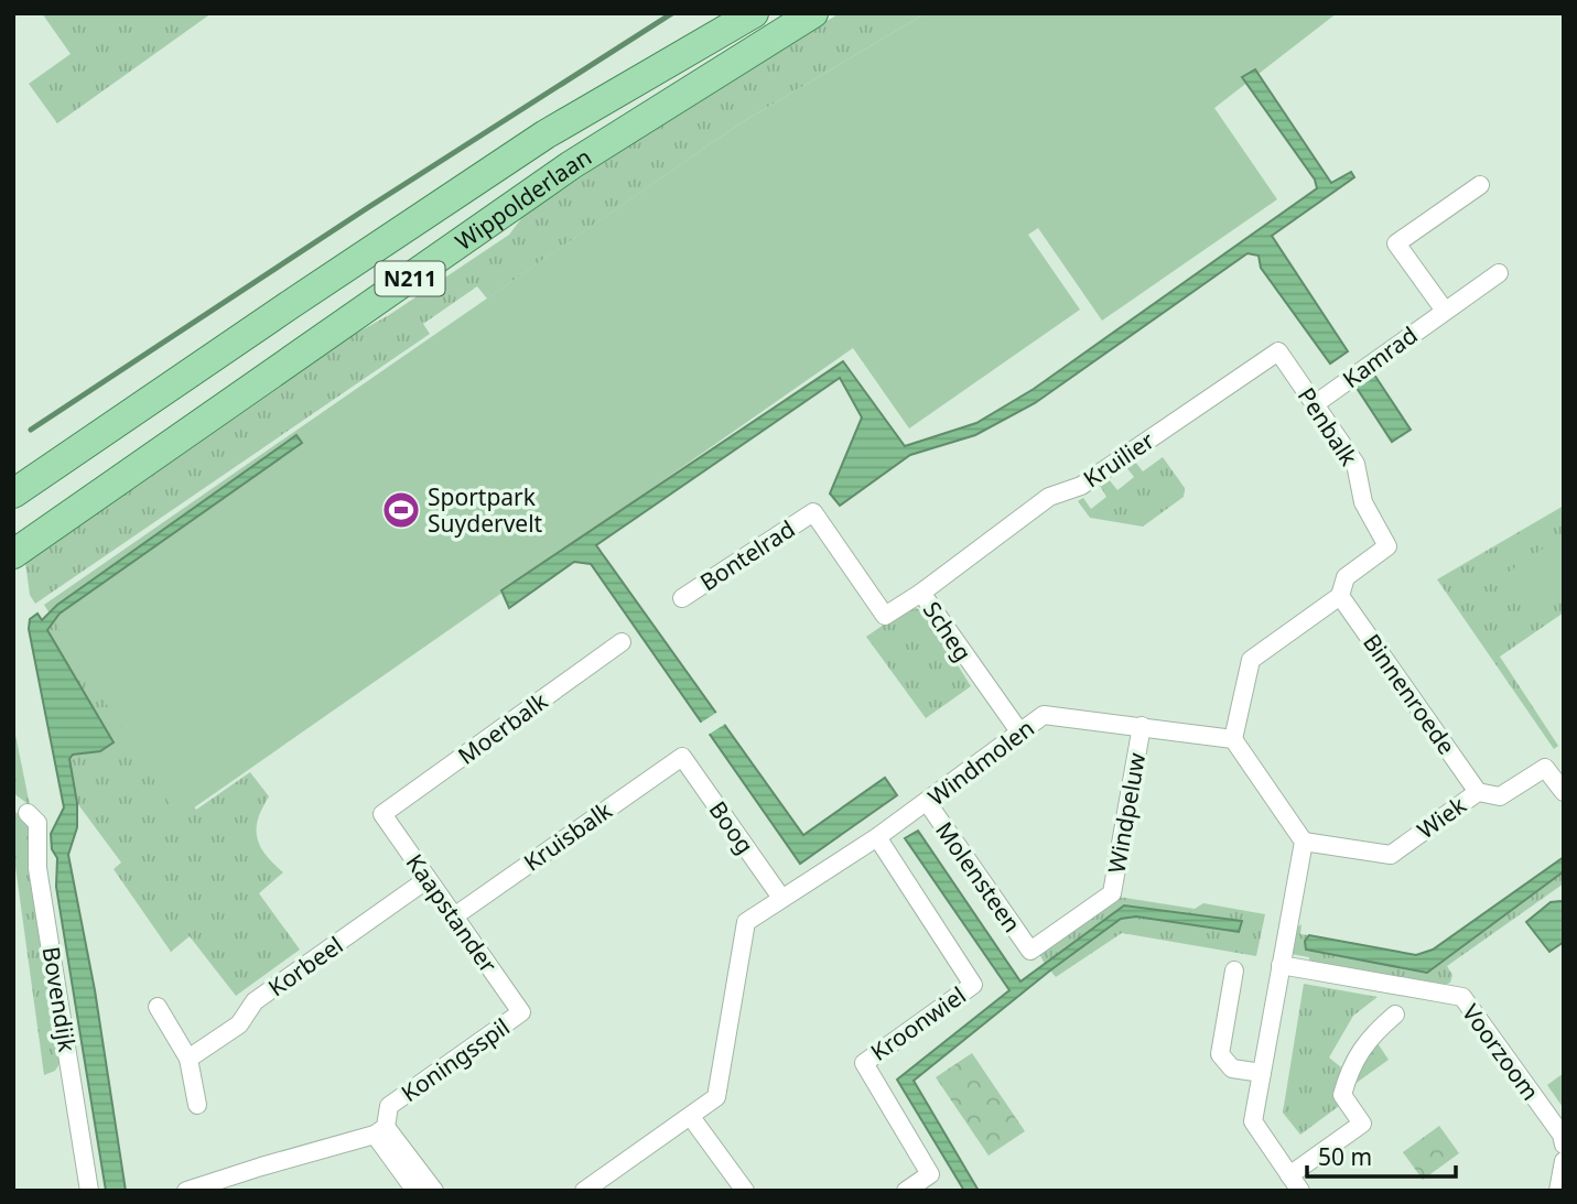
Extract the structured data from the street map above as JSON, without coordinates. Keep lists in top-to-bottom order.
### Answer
{
  "streets": {
    "main road": ["Wippolderlaan", "N211"],
    "street": [
      "Kamrad",
      "Penbalk",
      "Kruilier",
      "Bontelrad",
      "Scheg",
      "Binnenroede",
      "Moerbalk",
      "Windmolen",
      "Windpeluw",
      "Wiek",
      "Boog",
      "Kruisbalk",
      "Molensteen",
      "Kaapstander",
      "Korbeel",
      "Bovendijk",
      "Kroonwiel",
      "Voorzoom",
      "Koningsspil"
    ]
  },
  "crossings": [
    ["Kamrad", "Penbalk"],
    ["Penbalk", "Kruilier"],
    ["Penbalk", "Binnenroede"],
    ["Kruilier", "Scheg"],
    ["Bontelrad", "Scheg"],
    ["Scheg", "Windmolen"],
    ["Binnenroede", "Wiek"],
    ["Moerbalk", "Kaapstander"],
    ["Windmolen", "Windpeluw"],
    ["Windmolen", "Boog"],
    ["Windmolen", "Molensteen"],
    ["Windmolen", "Kroonwiel"],
    ["Windpeluw", "Molensteen"],
    ["Boog", "Kruisbalk"],
    ["Kruisbalk", "Kaapstander"],
    ["Kaapstander", "Korbeel"],
    ["Kaapstander", "Koningsspil"]
  ],
  "places": {
    "sports": ["Sportpark Suydervelt"]
  },
  "scale_bar": "50 m"
}
